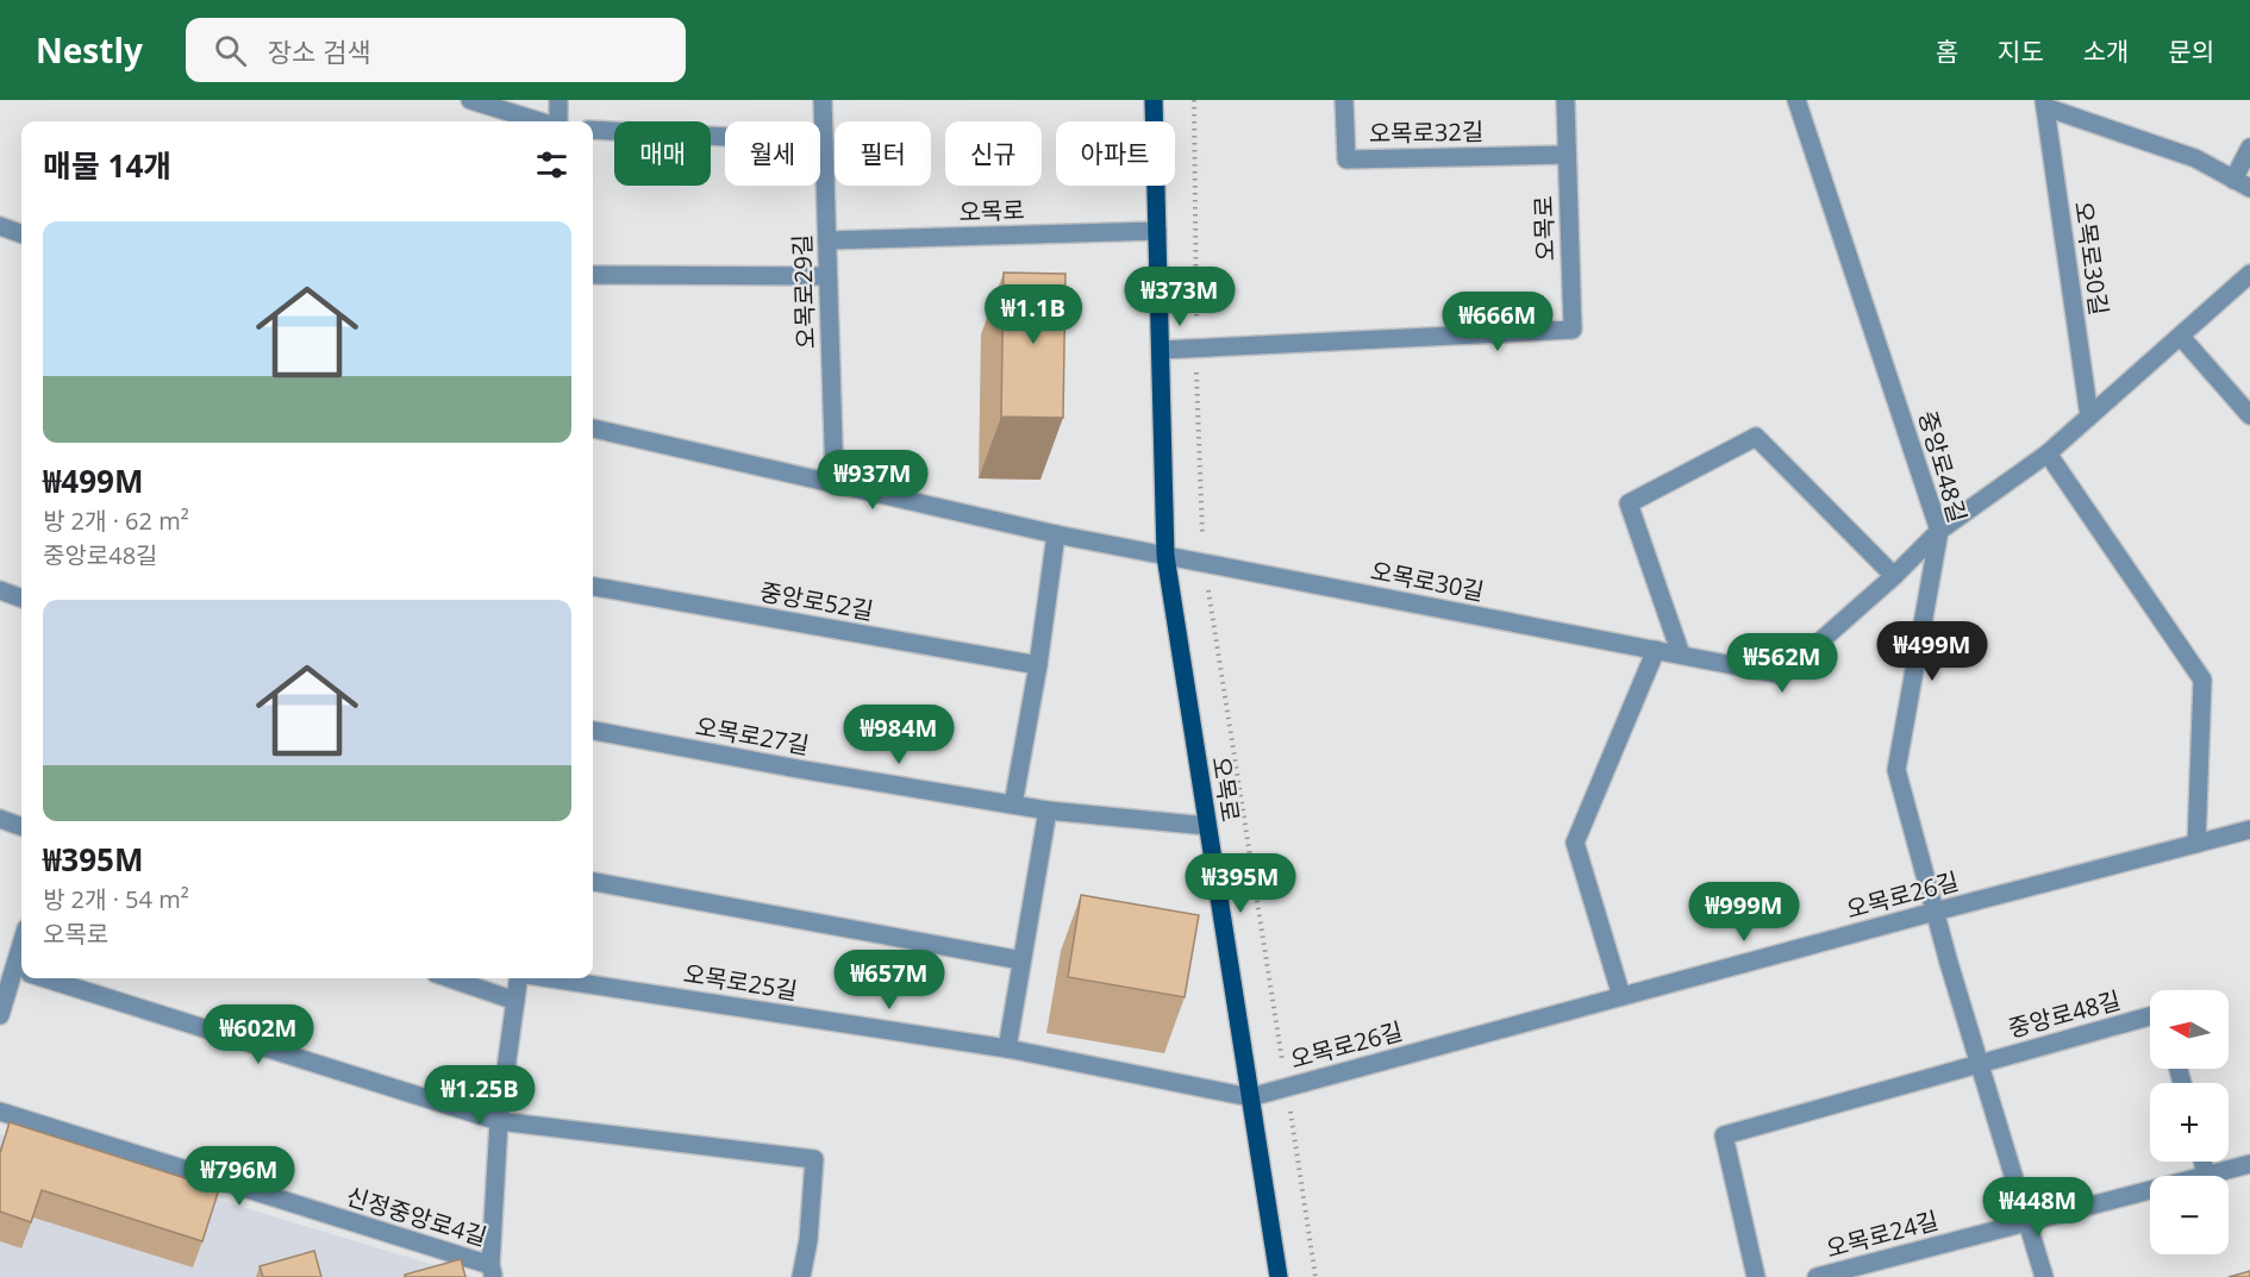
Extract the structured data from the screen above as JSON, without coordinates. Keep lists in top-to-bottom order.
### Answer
{
  "streets": {
    "main road": ["오목로"],
    "street": [
      "오목로32길",
      "오목로30길",
      "오목로29길",
      "중앙로48길",
      "중앙로52길",
      "오목로27길",
      "오목로26길",
      "오목로25길",
      "신정중앙로4길",
      "오목로24길"
    ]
  },
  "crossings": [
    ["오목로32길", "오목로"],
    ["오목로", "오목로30길"],
    ["오목로", "오목로29길"],
    ["오목로", "오목로27길"],
    ["오목로", "오목로26길"],
    ["오목로", "오목로25길"],
    ["오목로30길", "중앙로48길"],
    ["중앙로48길", "오목로26길"],
    ["중앙로48길", "오목로24길"],
    ["오목로26길", "오목로25길"]
  ],
  "north": "left",
  "page": {
    "header": "Nestly",
    "search": "장소 검색",
    "nav": [
      "홈",
      "지도",
      "소개",
      "문의"
    ],
    "chip": [
      "매매",
      "월세",
      "필터",
      "신규",
      "아파트"
    ],
    "heading": "매물 14개",
    "list": [
      {
        "name": "₩499M",
        "note": "방 2개 · 62 m² · 중앙로48길"
      },
      {
        "name": "₩395M",
        "note": "방 2개 · 54 m² · 오목로"
      }
    ],
    "price": [
      "₩373M",
      "₩1.1B",
      "₩666M",
      "₩937M",
      "₩499M",
      "₩562M",
      "₩984M",
      "₩395M",
      "₩999M",
      "₩657M",
      "₩602M",
      "₩1.25B",
      "₩796M",
      "₩448M"
    ],
    "map_buttons": ["+", "−"]
  }
}
